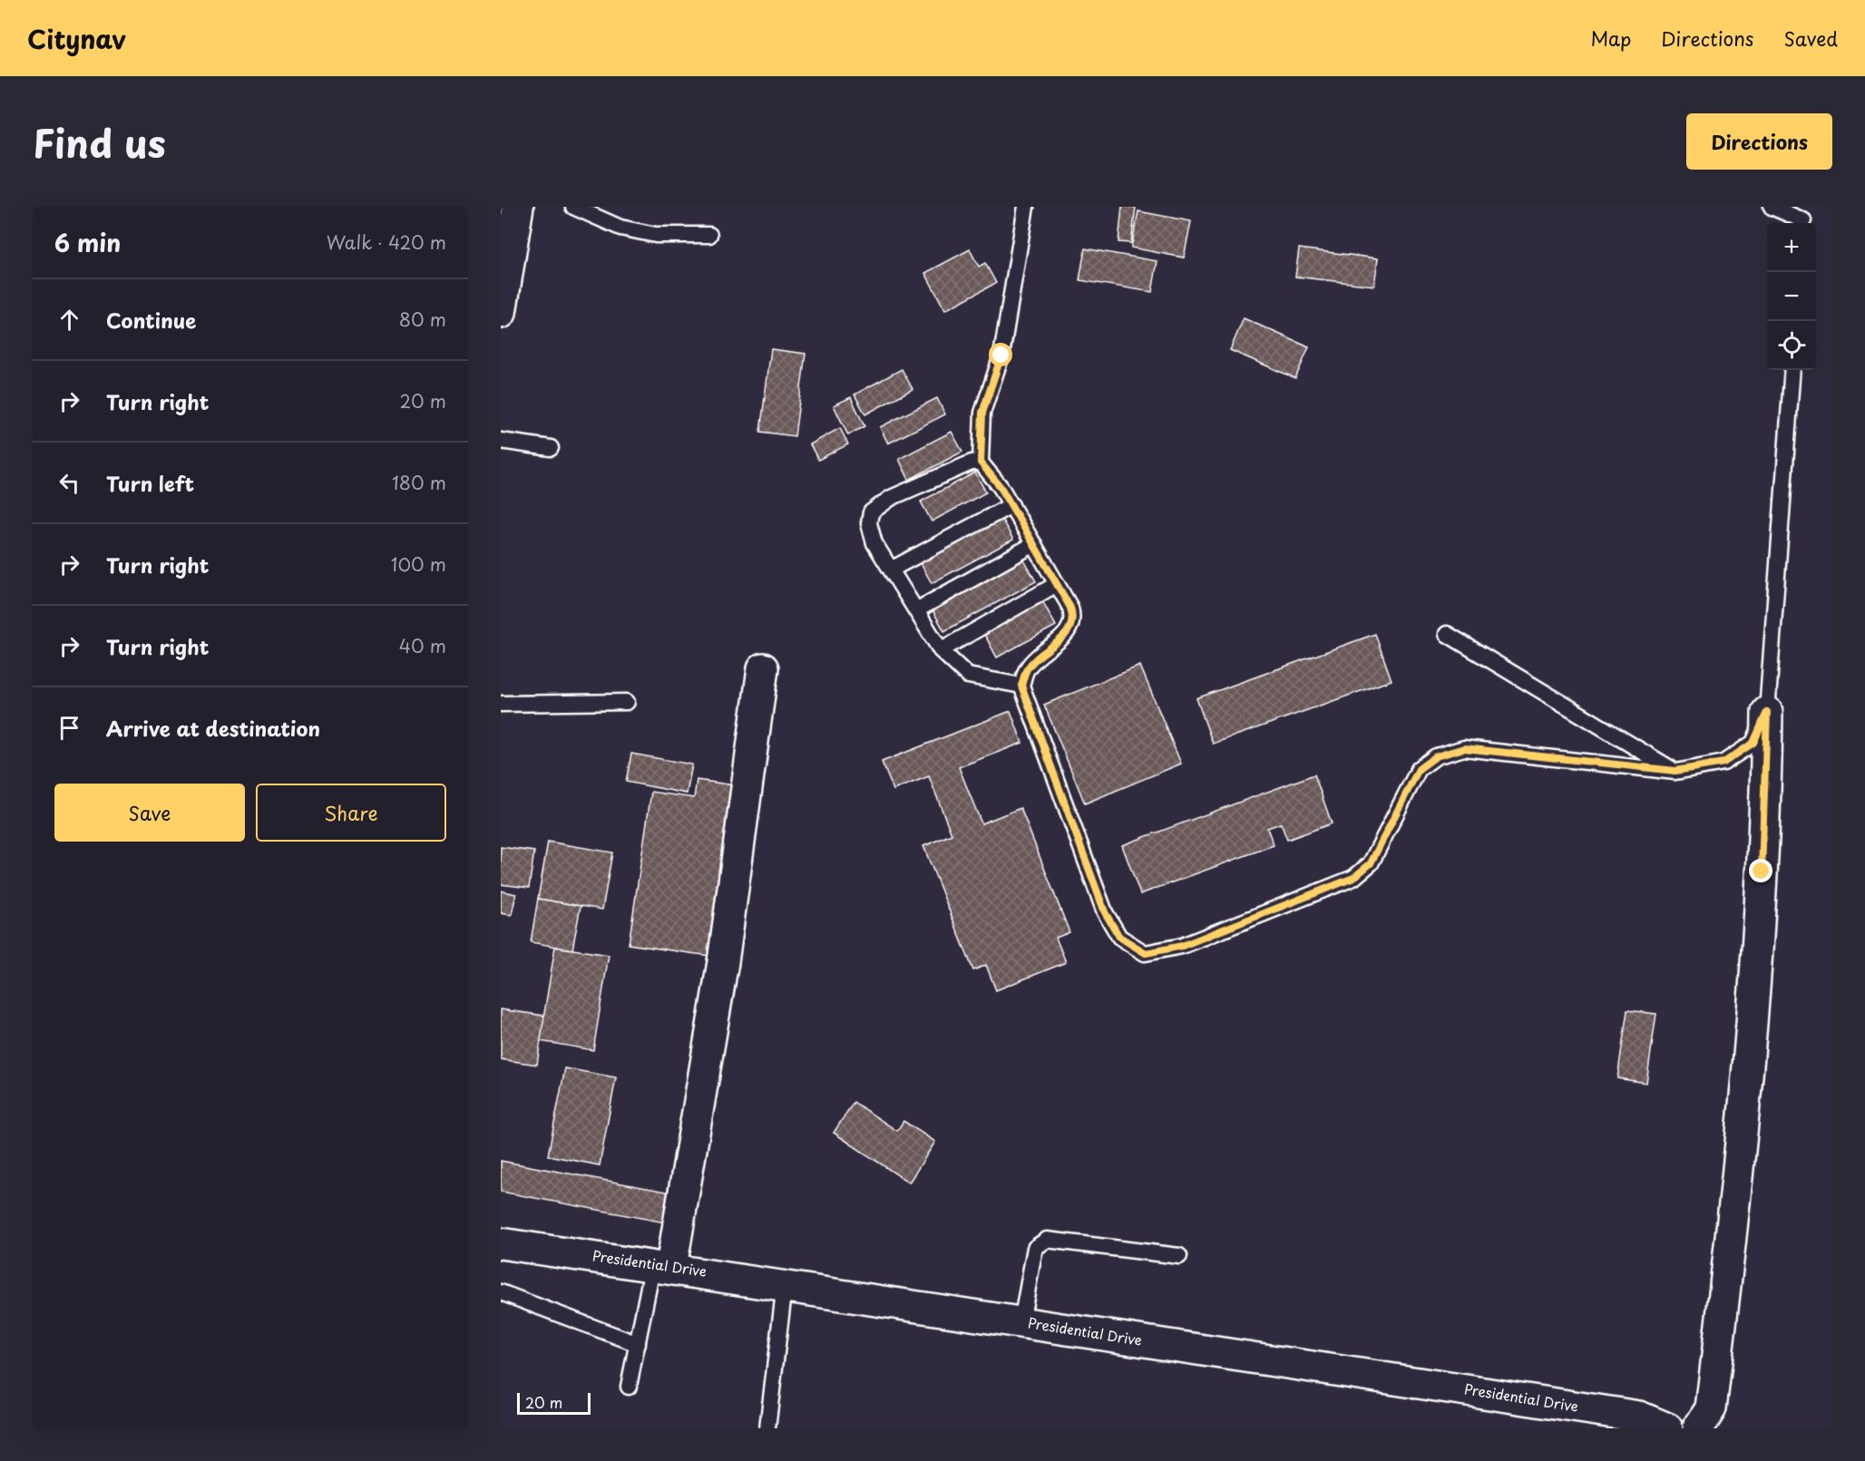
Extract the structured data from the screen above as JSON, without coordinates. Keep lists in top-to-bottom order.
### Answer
{
  "streets": {
    "street": ["Presidential Drive"]
  },
  "scale_bar": "20 m",
  "page": {
    "header": "Citynav",
    "nav": ["Map", "Directions", "Saved"],
    "title": "Find us",
    "buttons": [
      "Directions",
      ["Save", "Share"]
    ],
    "heading": ["6 min", "Walk · 420 m"],
    "map_buttons": ["+", "−"],
    "list": [
      ["Continue", "80 m"],
      ["Turn right", "20 m"],
      ["Turn left", "180 m"],
      ["Turn right", "100 m"],
      ["Turn right", "40 m"],
      "Arrive at destination"
    ],
    "scale": "20 m"
  }
}
